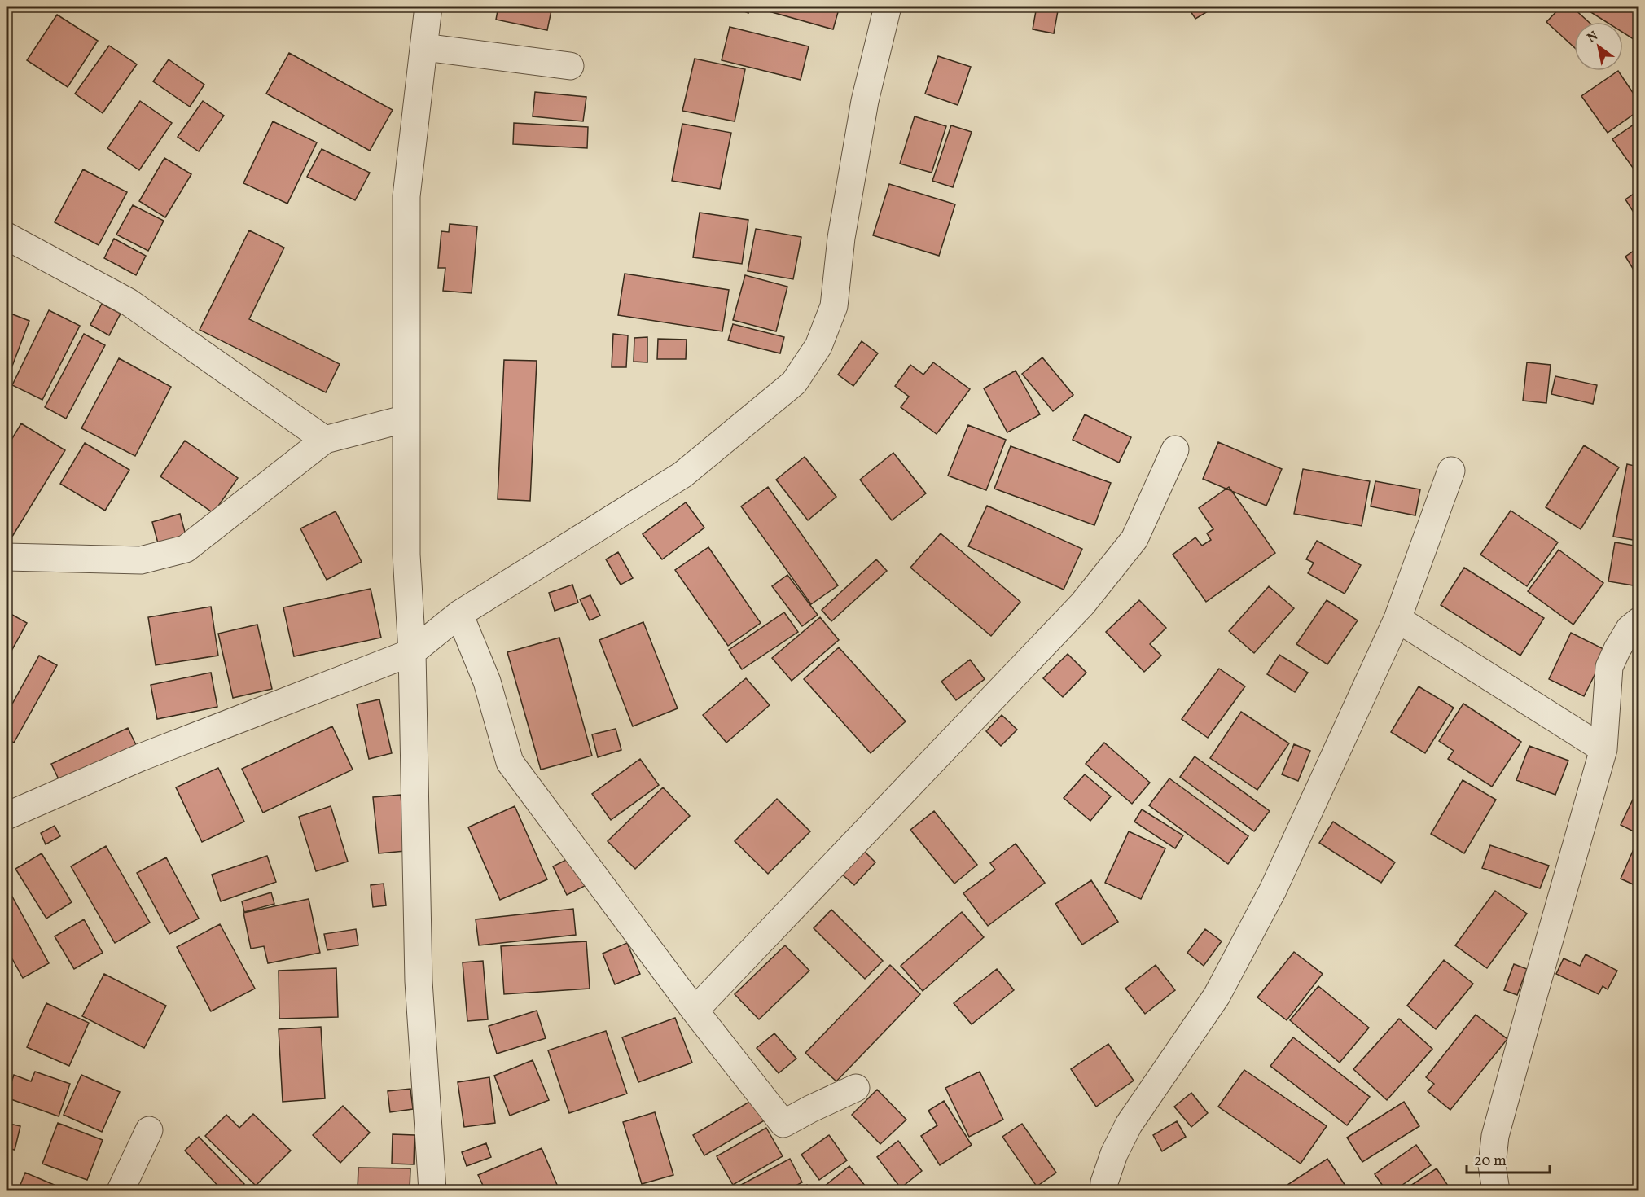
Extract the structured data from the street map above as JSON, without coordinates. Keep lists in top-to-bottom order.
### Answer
{
  "scale_bar": "20 m",
  "north": "top left"
}
